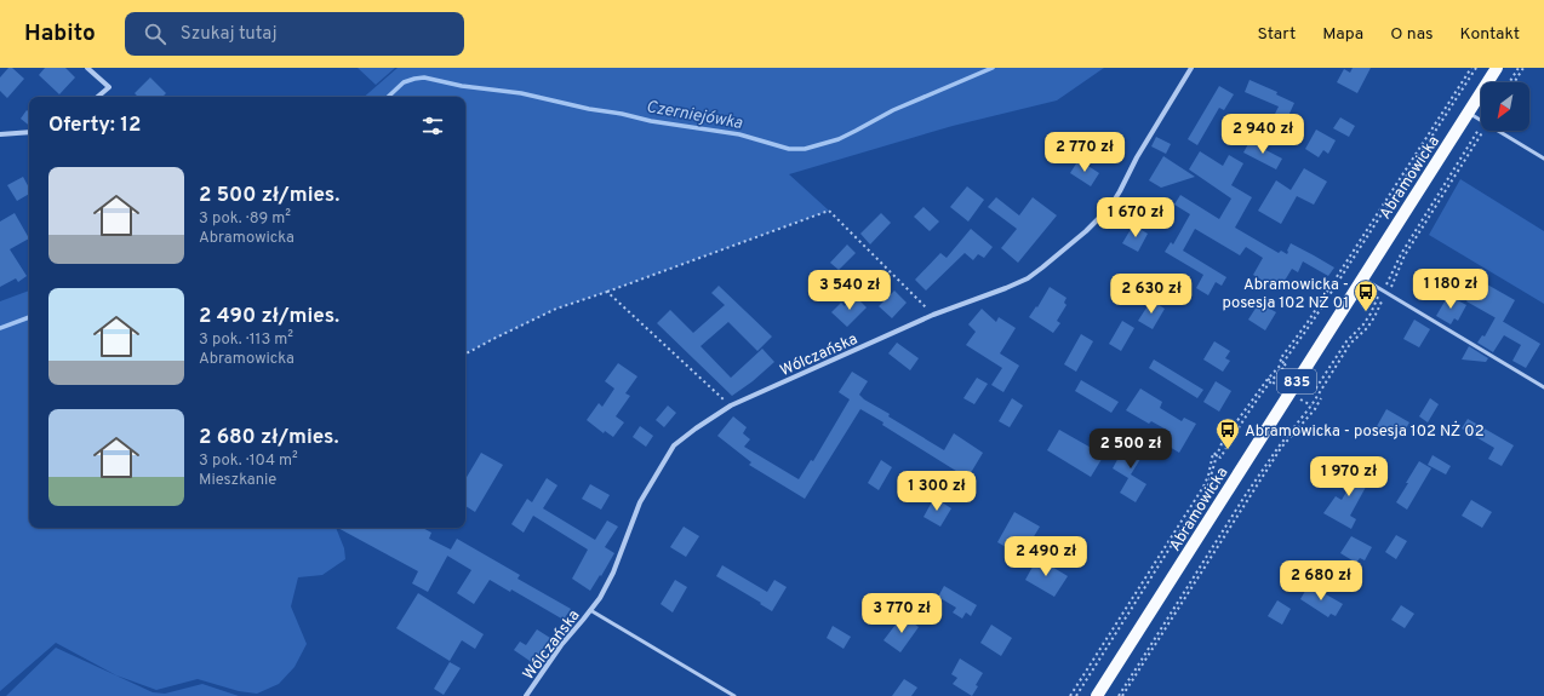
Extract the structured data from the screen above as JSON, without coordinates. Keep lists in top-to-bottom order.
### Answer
{
  "streets": {
    "main road": ["Abramowicka", "835"],
    "street": ["Wólczańska"]
  },
  "water": ["Czerniejówka"],
  "places": {
    "bus stop": ["Abramowicka - posesja 102 NŻ 01", "Abramowicka - posesja 102 NŻ 02"]
  },
  "north": "bottom left",
  "page": {
    "header": "Habito",
    "search": "Szukaj tutaj",
    "nav": [
      "Start",
      "Mapa",
      "O nas",
      "Kontakt"
    ],
    "heading": "Oferty: 12",
    "price": [
      "2 940 zł",
      "2 770 zł",
      "1 670 zł",
      "1 180 zł",
      "3 540 zł",
      "2 630 zł",
      "2 500 zł",
      "1 970 zł",
      "1 300 zł",
      "2 490 zł",
      "2 680 zł",
      "3 770 zł"
    ],
    "list": [
      {
        "name": "2 500 zł/mies.",
        "note": "3 pok. · 89 m² · Abramowicka"
      },
      {
        "name": "2 490 zł/mies.",
        "note": "3 pok. · 113 m² · Abramowicka"
      },
      {
        "name": "2 680 zł/mies.",
        "note": "3 pok. · 104 m² · Mieszkanie"
      }
    ]
  }
}
